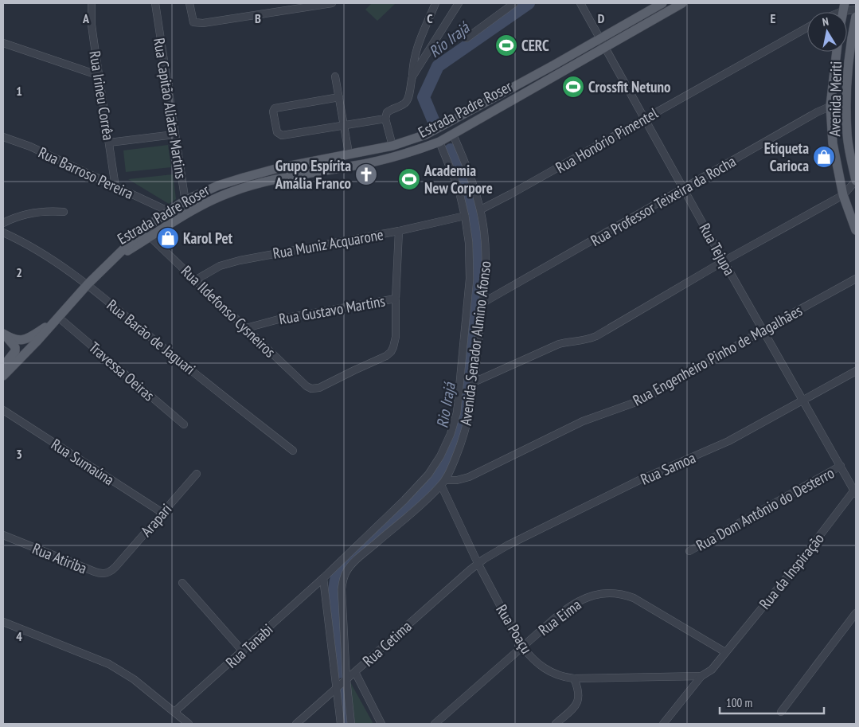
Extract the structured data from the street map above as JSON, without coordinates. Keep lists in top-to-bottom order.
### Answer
{
  "streets": {
    "main road": ["Avenida Meriti", "Estrada Padre Roser"],
    "street": [
      "Rua Irineu Corrêa",
      "Rua Capitão Aliatar Martins",
      "Rua Honório Pimentel",
      "Rua Barroso Pereira",
      "Rua Professor Teixeira da Rocha",
      "Rua Muniz Acquarone",
      "Rua Tejupa",
      "Rua Gustavo Martins",
      "Rua Ildefonso Cysneiros",
      "Rua Barão de Jaguari",
      "Avenida Senador Almino Afonso",
      "Rua Engenheiro Pinho de Magalhães",
      "Travessa Oeiras",
      "Rua Sumaúna",
      "Rua Samoa",
      "Rua Dom Antônio do Desterro",
      "Arapari",
      "Rua Atiriba",
      "Rua da Inspiração",
      "Rua Eima",
      "Rua Poaçu",
      "Rua Cetima",
      "Rua Tanabi"
    ]
  },
  "crossings": [
    ["Rua Irineu Corrêa", "Rua Barroso Pereira"],
    ["Avenida Meriti", "Rua Professor Teixeira da Rocha"],
    ["Rua Capitão Aliatar Martins", "Estrada Padre Roser"],
    ["Estrada Padre Roser", "Rua Barroso Pereira"],
    ["Estrada Padre Roser", "Rua Tejupa"],
    ["Estrada Padre Roser", "Rua Ildefonso Cysneiros"],
    ["Estrada Padre Roser", "Rua Barão de Jaguari"],
    ["Estrada Padre Roser", "Avenida Senador Almino Afonso"],
    ["Estrada Padre Roser", "Travessa Oeiras"],
    ["Rua Honório Pimentel", "Rua Tejupa"],
    ["Rua Honório Pimentel", "Avenida Senador Almino Afonso"],
    ["Rua Professor Teixeira da Rocha", "Rua Tejupa"],
    ["Rua Professor Teixeira da Rocha", "Avenida Senador Almino Afonso"],
    ["Rua Muniz Acquarone", "Rua Ildefonso Cysneiros"],
    ["Rua Muniz Acquarone", "Avenida Senador Almino Afonso"],
    ["Rua Tejupa", "Rua Engenheiro Pinho de Magalhães"],
    ["Rua Tejupa", "Rua Samoa"],
    ["Rua Tejupa", "Rua Dom Antônio do Desterro"],
    ["Rua Tejupa", "Rua da Inspiração"],
    ["Rua Gustavo Martins", "Rua Ildefonso Cysneiros"],
    ["Avenida Senador Almino Afonso", "Rua Engenheiro Pinho de Magalhães"],
    ["Avenida Senador Almino Afonso", "Rua Poaçu"],
    ["Avenida Senador Almino Afonso", "Rua Cetima"],
    ["Avenida Senador Almino Afonso", "Rua Tanabi"],
    ["Rua Engenheiro Pinho de Magalhães", "Rua Poaçu"],
    ["Rua Sumaúna", "Arapari"],
    ["Rua Samoa", "Rua Poaçu"],
    ["Rua Samoa", "Rua Cetima"],
    ["Arapari", "Rua Atiriba"],
    ["Rua da Inspiração", "Rua Eima"],
    ["Rua da Inspiração", "Rua Poaçu"],
    ["Rua Eima", "Rua Poaçu"],
    ["Rua Poaçu", "Rua Cetima"]
  ],
  "water": ["Rio Irajá"],
  "places": {
    "sports": ["CERC", "Crossfit Netuno", "Academia New Corpore"],
    "shop": ["Etiqueta Carioca", "Karol Pet"],
    "church": ["Grupo Espírita Amália Franco"]
  },
  "scale_bar": "100 m",
  "north": "top",
  "grid": {
    "columns": [
      "A",
      "B",
      "C",
      "D",
      "E"
    ],
    "rows": [
      "1",
      "2",
      "3",
      "4"
    ]
  }
}
